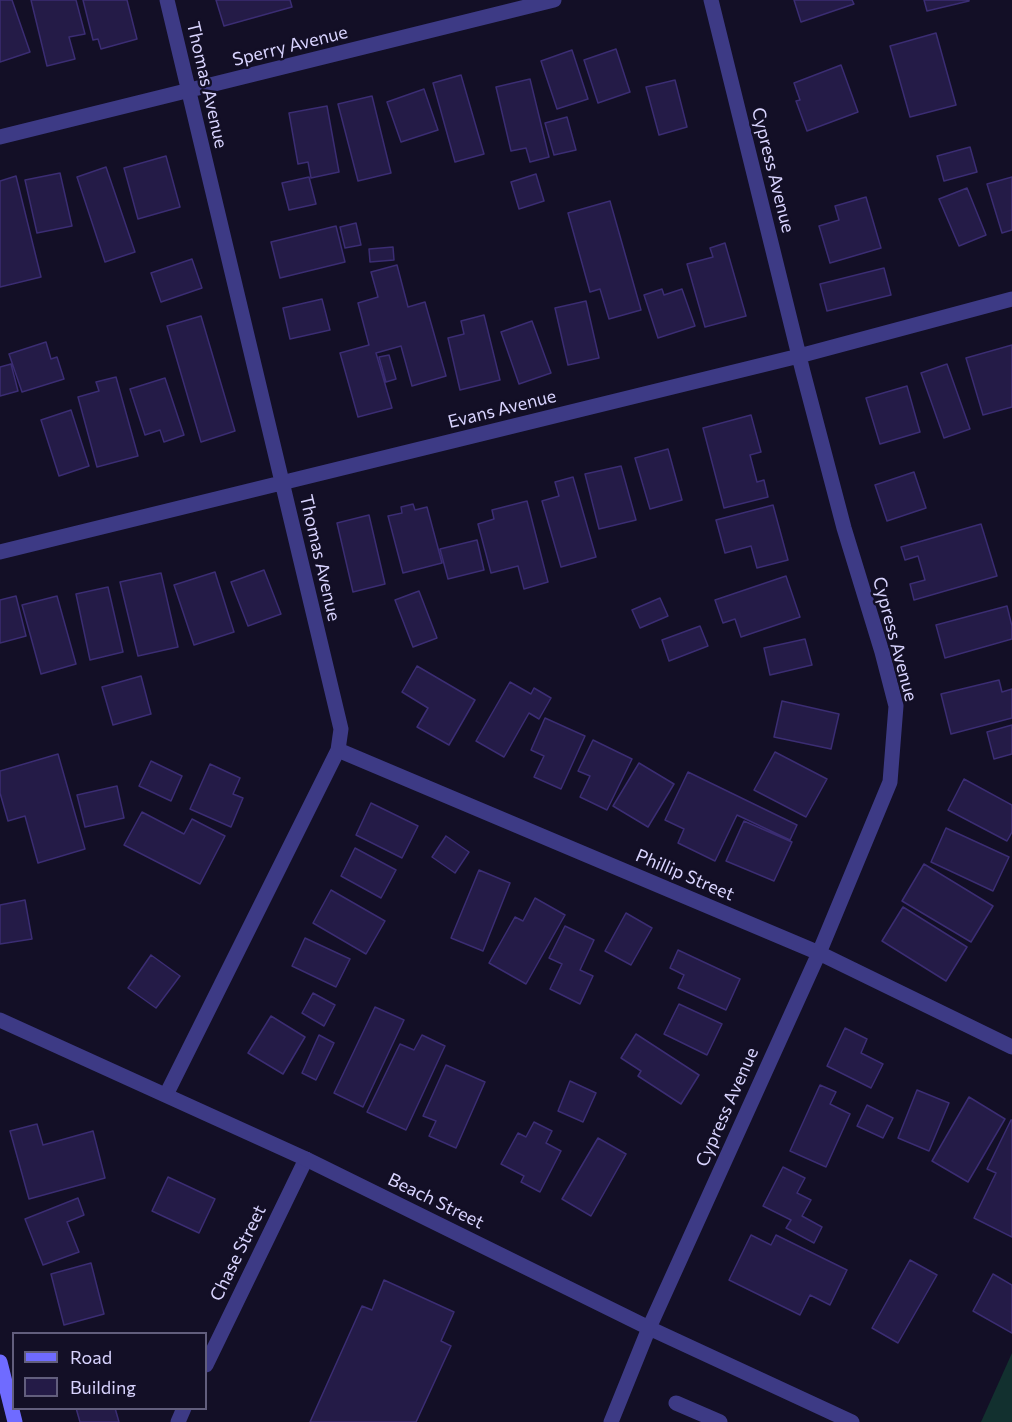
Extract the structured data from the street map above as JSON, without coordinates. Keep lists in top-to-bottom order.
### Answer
{
  "streets": {
    "street": [
      "Sperry Avenue",
      "Thomas Avenue",
      "Cypress Avenue",
      "Evans Avenue",
      "Phillip Street",
      "Beach Street",
      "Chase Street"
    ]
  },
  "crossings": [
    ["Sperry Avenue", "Thomas Avenue"],
    ["Thomas Avenue", "Evans Avenue"],
    ["Thomas Avenue", "Phillip Street"],
    ["Thomas Avenue", "Beach Street"],
    ["Cypress Avenue", "Evans Avenue"],
    ["Cypress Avenue", "Phillip Street"],
    ["Cypress Avenue", "Beach Street"],
    ["Beach Street", "Chase Street"]
  ],
  "legend": ["Road", "Building"]
}
